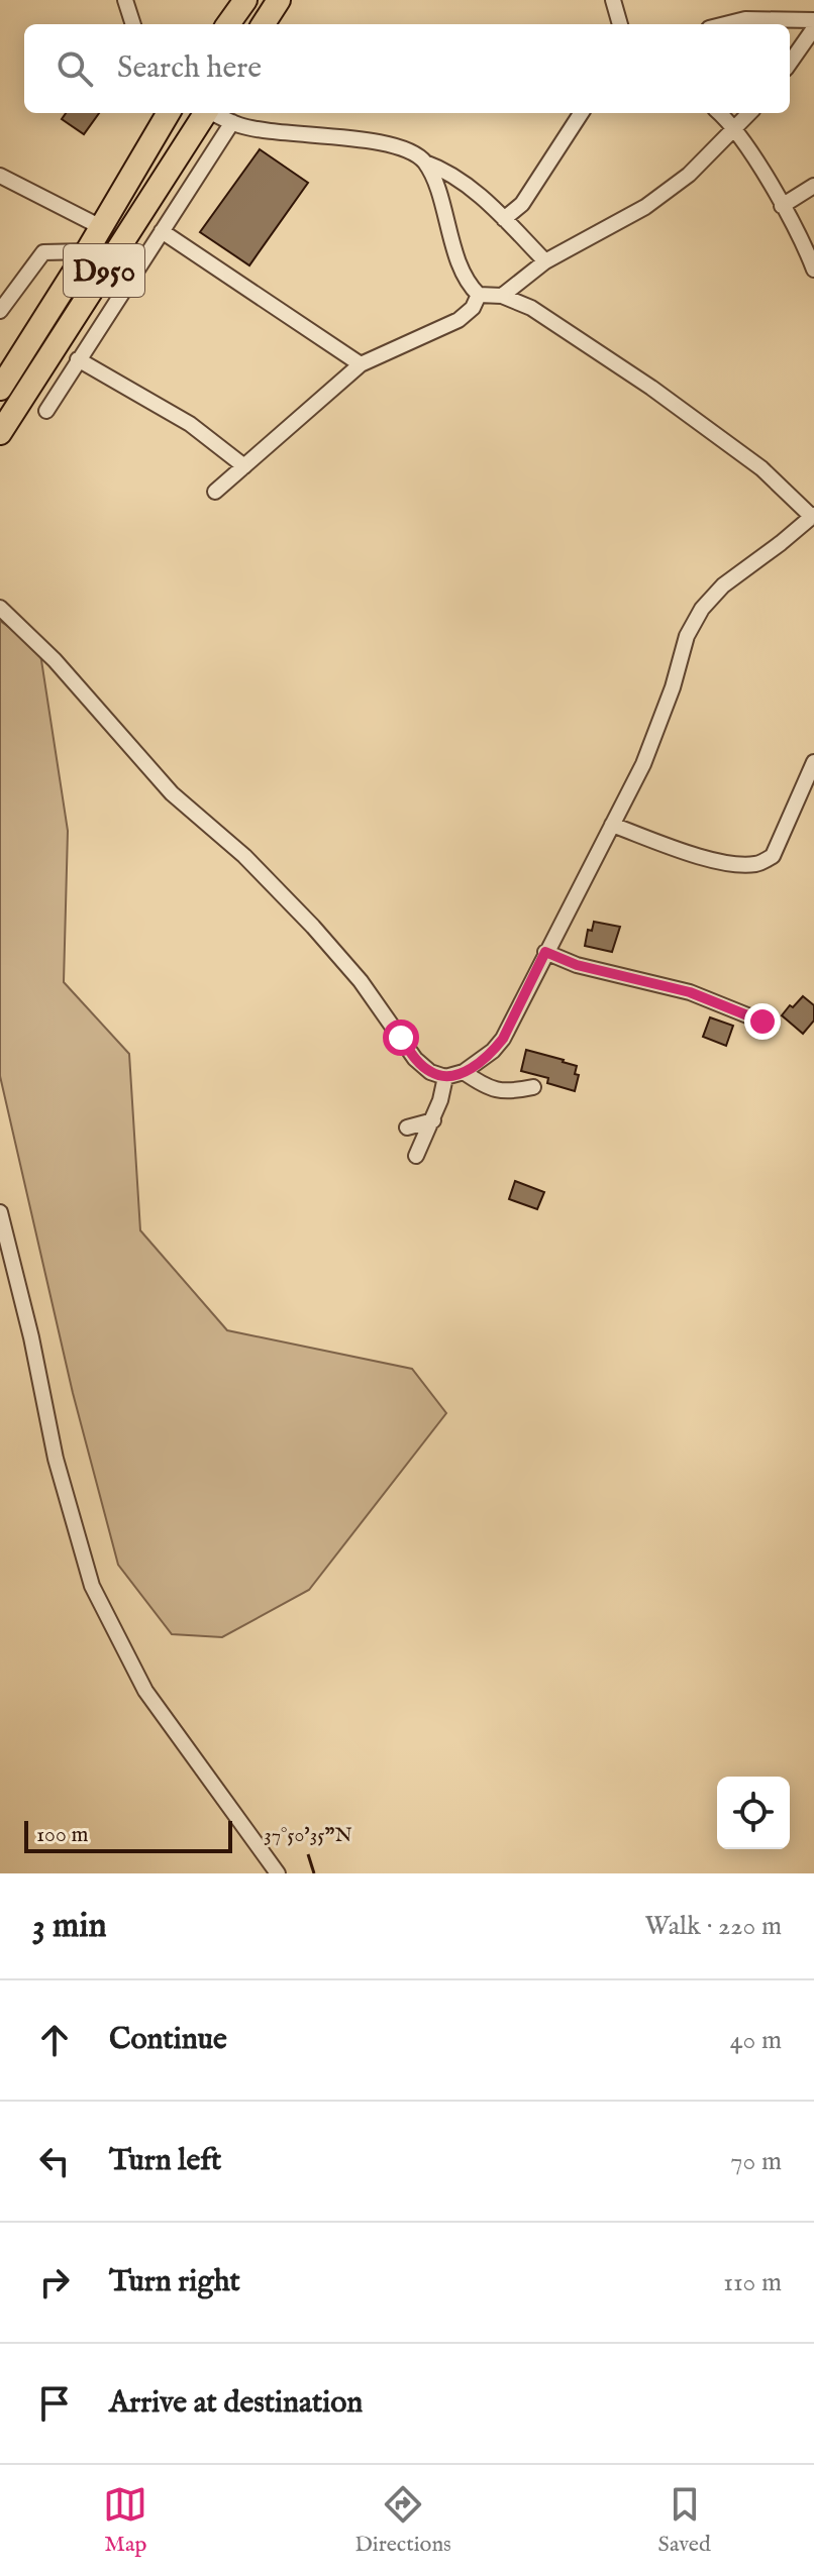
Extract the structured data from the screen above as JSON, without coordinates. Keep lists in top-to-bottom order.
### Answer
{
  "streets": {
    "highway": ["D950"]
  },
  "scale_bar": "100 m",
  "page": {
    "search": "Search here",
    "scale": "100 m",
    "heading": ["3 min", "Walk · 220 m"],
    "list": [
      ["Continue", "40 m"],
      ["Turn left", "70 m"],
      ["Turn right", "110 m"],
      "Arrive at destination"
    ],
    "nav": ["Map", "Directions", "Saved"]
  },
  "coordinates": ["37°50'35\"N"]
}
